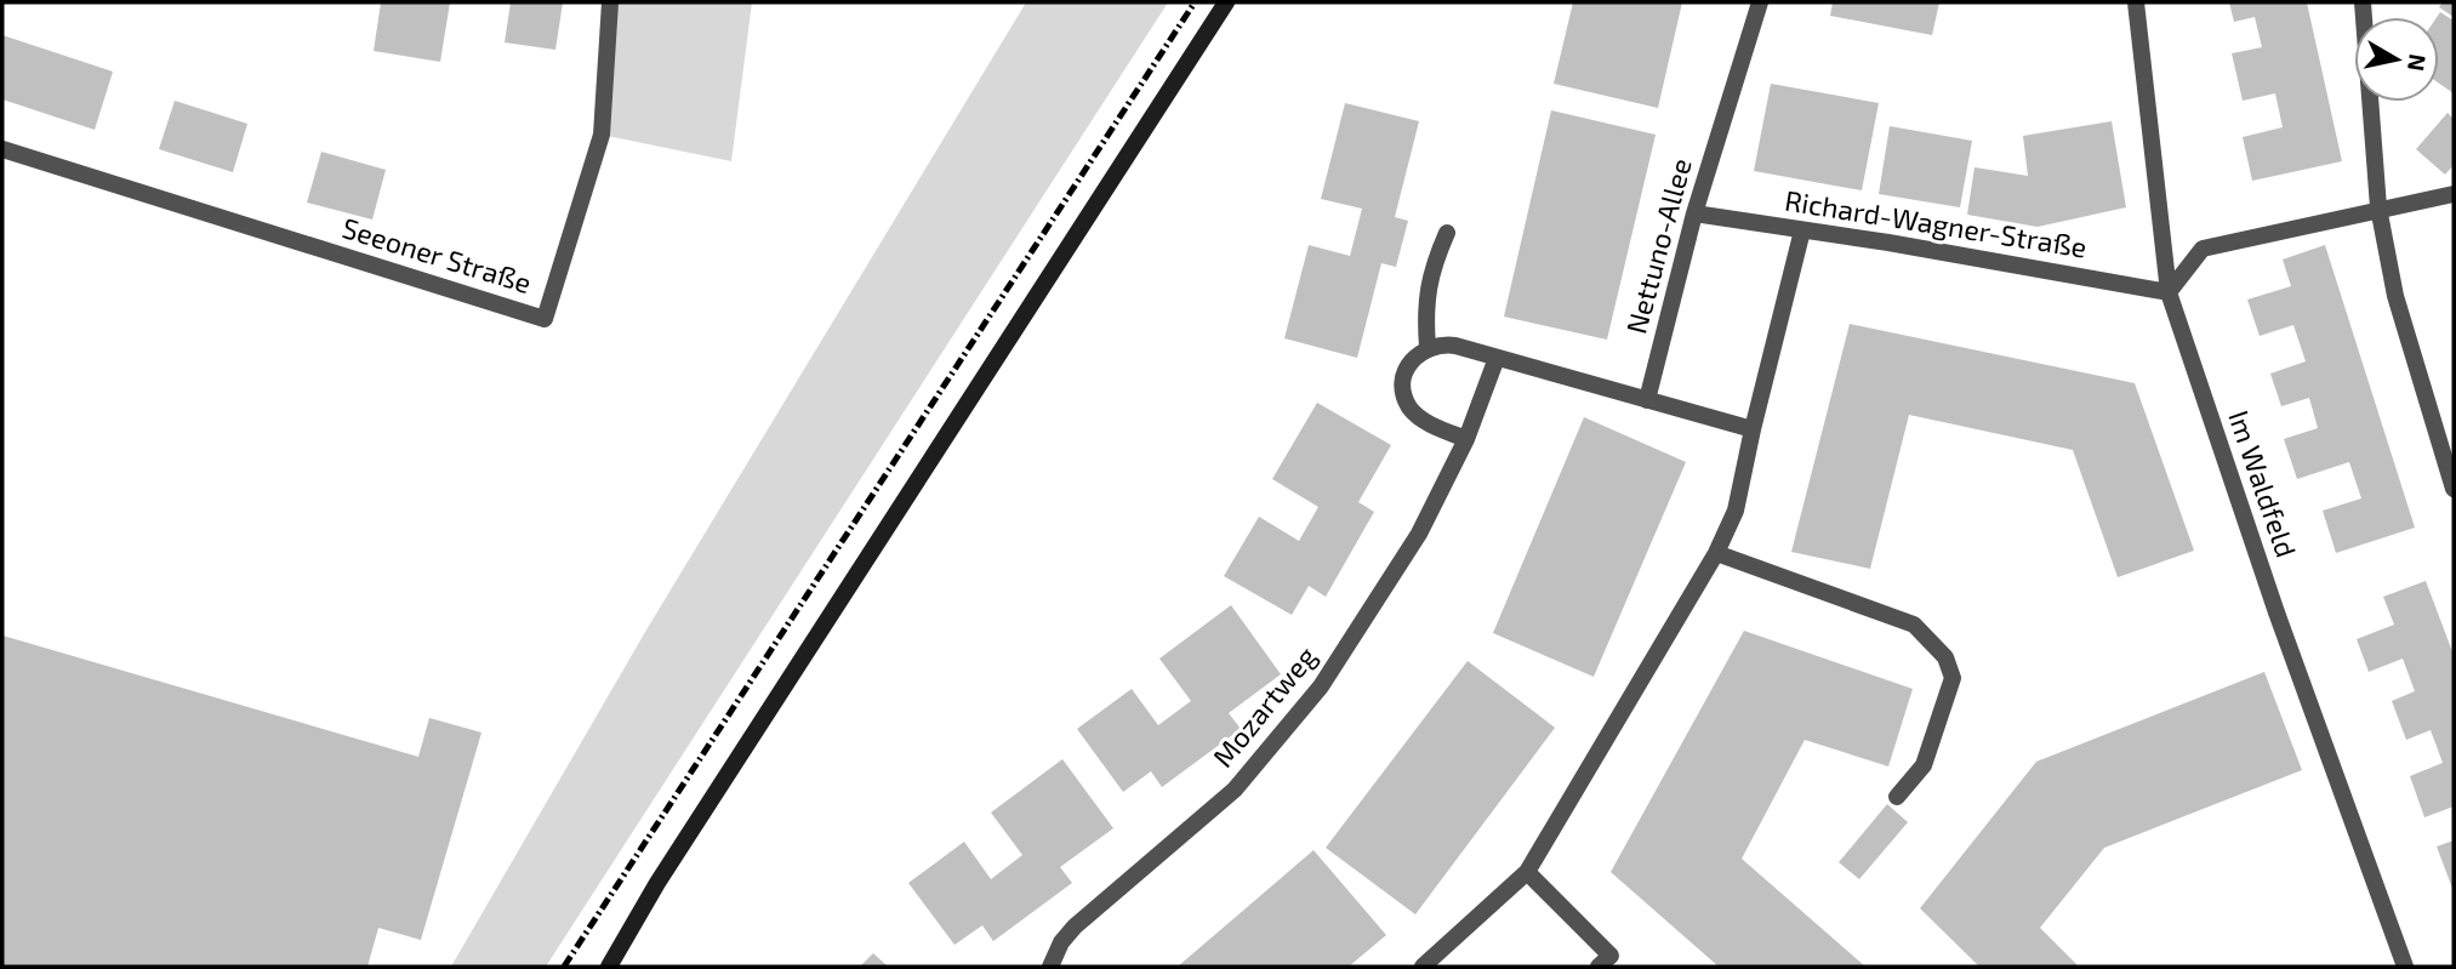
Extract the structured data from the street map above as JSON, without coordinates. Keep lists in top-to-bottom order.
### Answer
{
  "streets": {
    "street": [
      "Richard-Wagner-Straße",
      "Nettuno-Allee",
      "Seeoner Straße",
      "Im Waldfeld",
      "Mozartweg"
    ]
  },
  "crossings": [
    ["Richard-Wagner-Straße", "Nettuno-Allee"],
    ["Richard-Wagner-Straße", "Im Waldfeld"]
  ],
  "north": "right"
}
